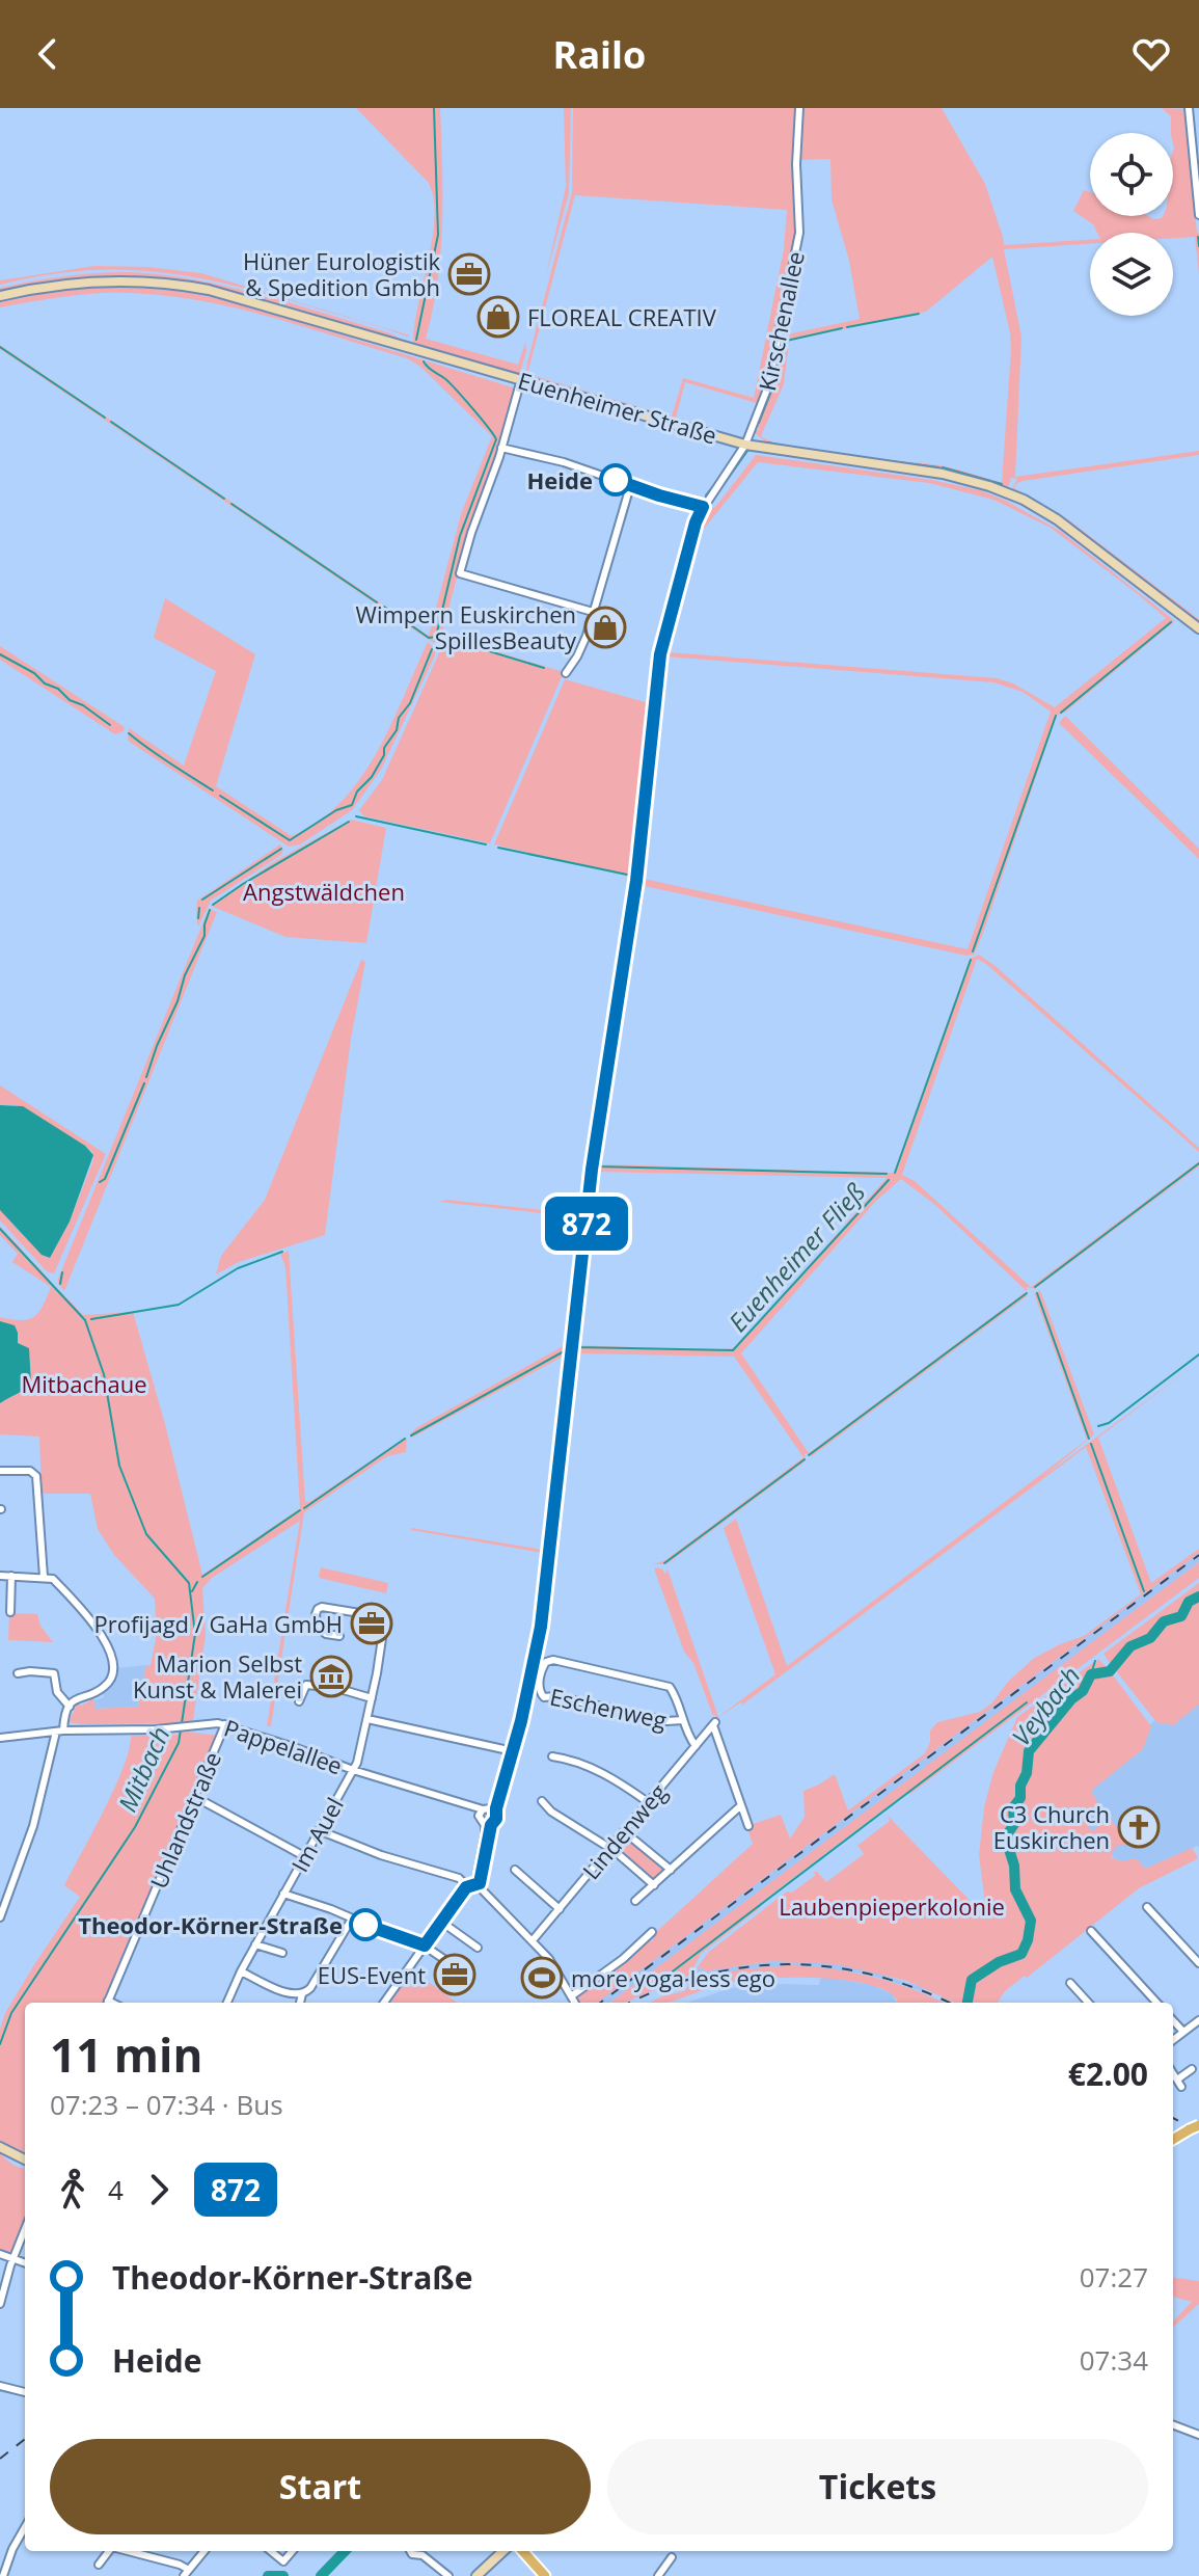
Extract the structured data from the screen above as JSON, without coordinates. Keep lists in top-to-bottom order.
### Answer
{
  "streets": {
    "main road": ["Euenheimer Straße"],
    "street": [
      "Kirschenallee",
      "Eschenweg",
      "Pappelallee",
      "Uhlandstraße",
      "Lindenweg",
      "Im Auel"
    ]
  },
  "crossings": [
    ["Kirschenallee", "Euenheimer Straße"],
    ["Kirschenallee", "Pappelallee"],
    ["Pappelallee", "Uhlandstraße"],
    ["Pappelallee", "Im Auel"]
  ],
  "water": ["Euenheimer Fließ", "Veybach", "Mitbach"],
  "parks": ["Angstwäldchen", "Mitbachaue", "Laubenpieperkolonie"],
  "places": {
    "office": ["Hüner Eurologistik & Spedition Gmbh", "Profijagd / GaHa GmbH", "EUS-Event"],
    "shop": ["FLOREAL CREATIV", "Wimpern Euskirchen SpillesBeauty"],
    "other": ["Heide", "Theodor-Körner-Straße"],
    "museum": ["Marion Selbst Kunst & Malerei"],
    "church": ["C3 Church Euskirchen"],
    "sports": ["more yoga less ego"]
  },
  "lines": ["bus line 872"],
  "page": {
    "header": "Railo",
    "on_map": "872",
    "heading": ["11 min", "07:23 – 07:34 · Bus", "€2.00"],
    "legs": ["4", "872"],
    "list": [
      {
        "name": "Theodor-Körner-Straße",
        "value": "07:27"
      },
      {
        "name": "Heide",
        "value": "07:34"
      }
    ],
    "buttons": ["Start", "Tickets"]
  }
}
